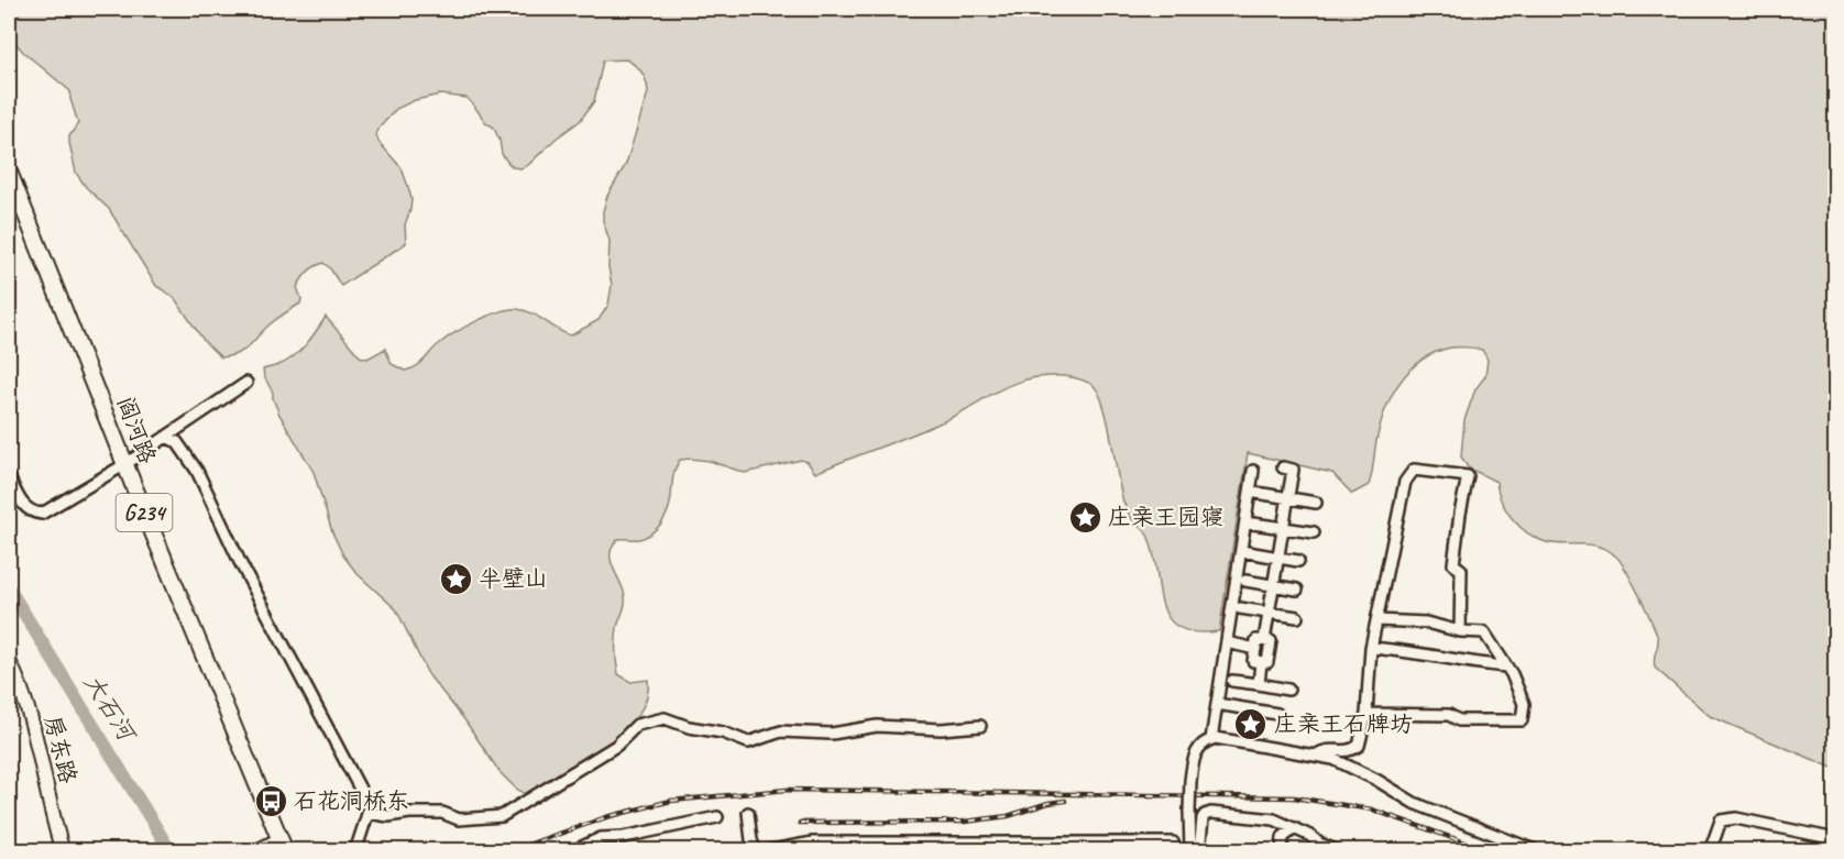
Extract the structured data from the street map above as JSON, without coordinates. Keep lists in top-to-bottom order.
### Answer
{
  "streets": {
    "highway": ["阎河路", "G234"],
    "main road": ["房东路"]
  },
  "water": ["大石河"],
  "places": {
    "place": ["庄亲王园寝", "半壁山", "庄亲王石牌坊"],
    "bus stop": ["石花洞桥东"]
  }
}
